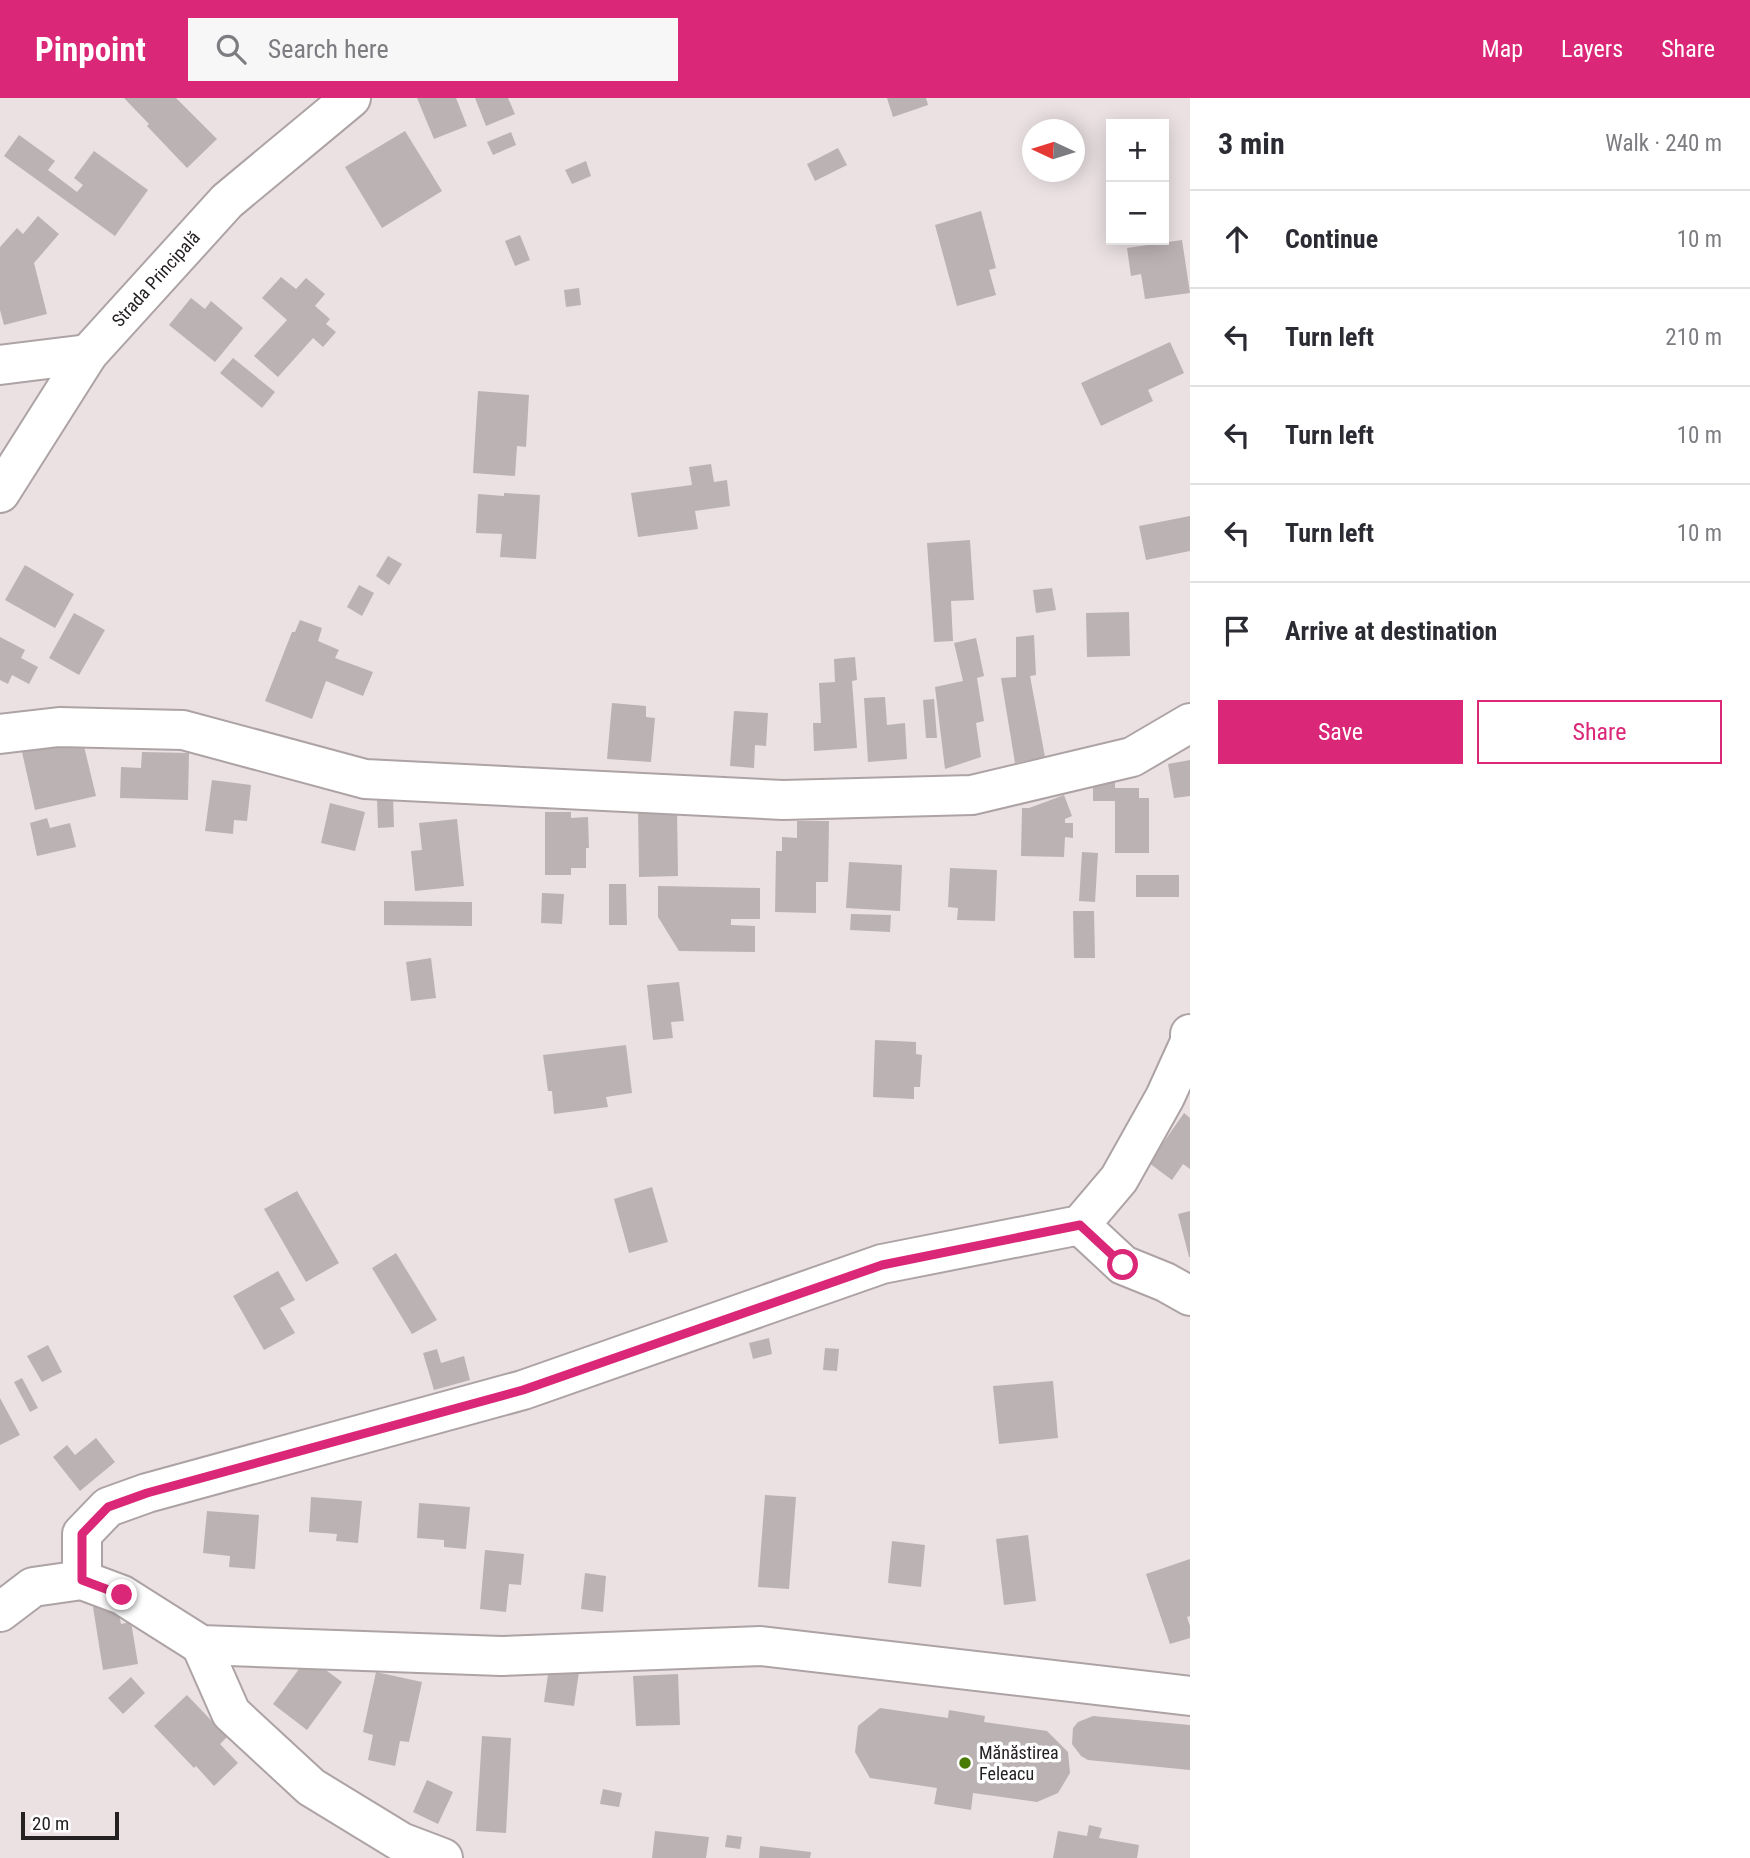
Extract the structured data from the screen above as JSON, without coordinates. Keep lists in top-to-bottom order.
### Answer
{
  "streets": {
    "street": ["Strada Principală"]
  },
  "places": ["Mănăstirea Feleacu"],
  "scale_bar": "20 m",
  "north": "left",
  "page": {
    "header": "Pinpoint",
    "search": "Search here",
    "nav": ["Map", "Layers", "Share"],
    "heading": ["3 min", "Walk · 240 m"],
    "map_buttons": ["+", "−"],
    "list": [
      ["Continue", "10 m"],
      ["Turn left", "210 m"],
      ["Turn left", "10 m"],
      ["Turn left", "10 m"],
      "Arrive at destination"
    ],
    "buttons": ["Save", "Share"],
    "scale": "20 m"
  }
}
